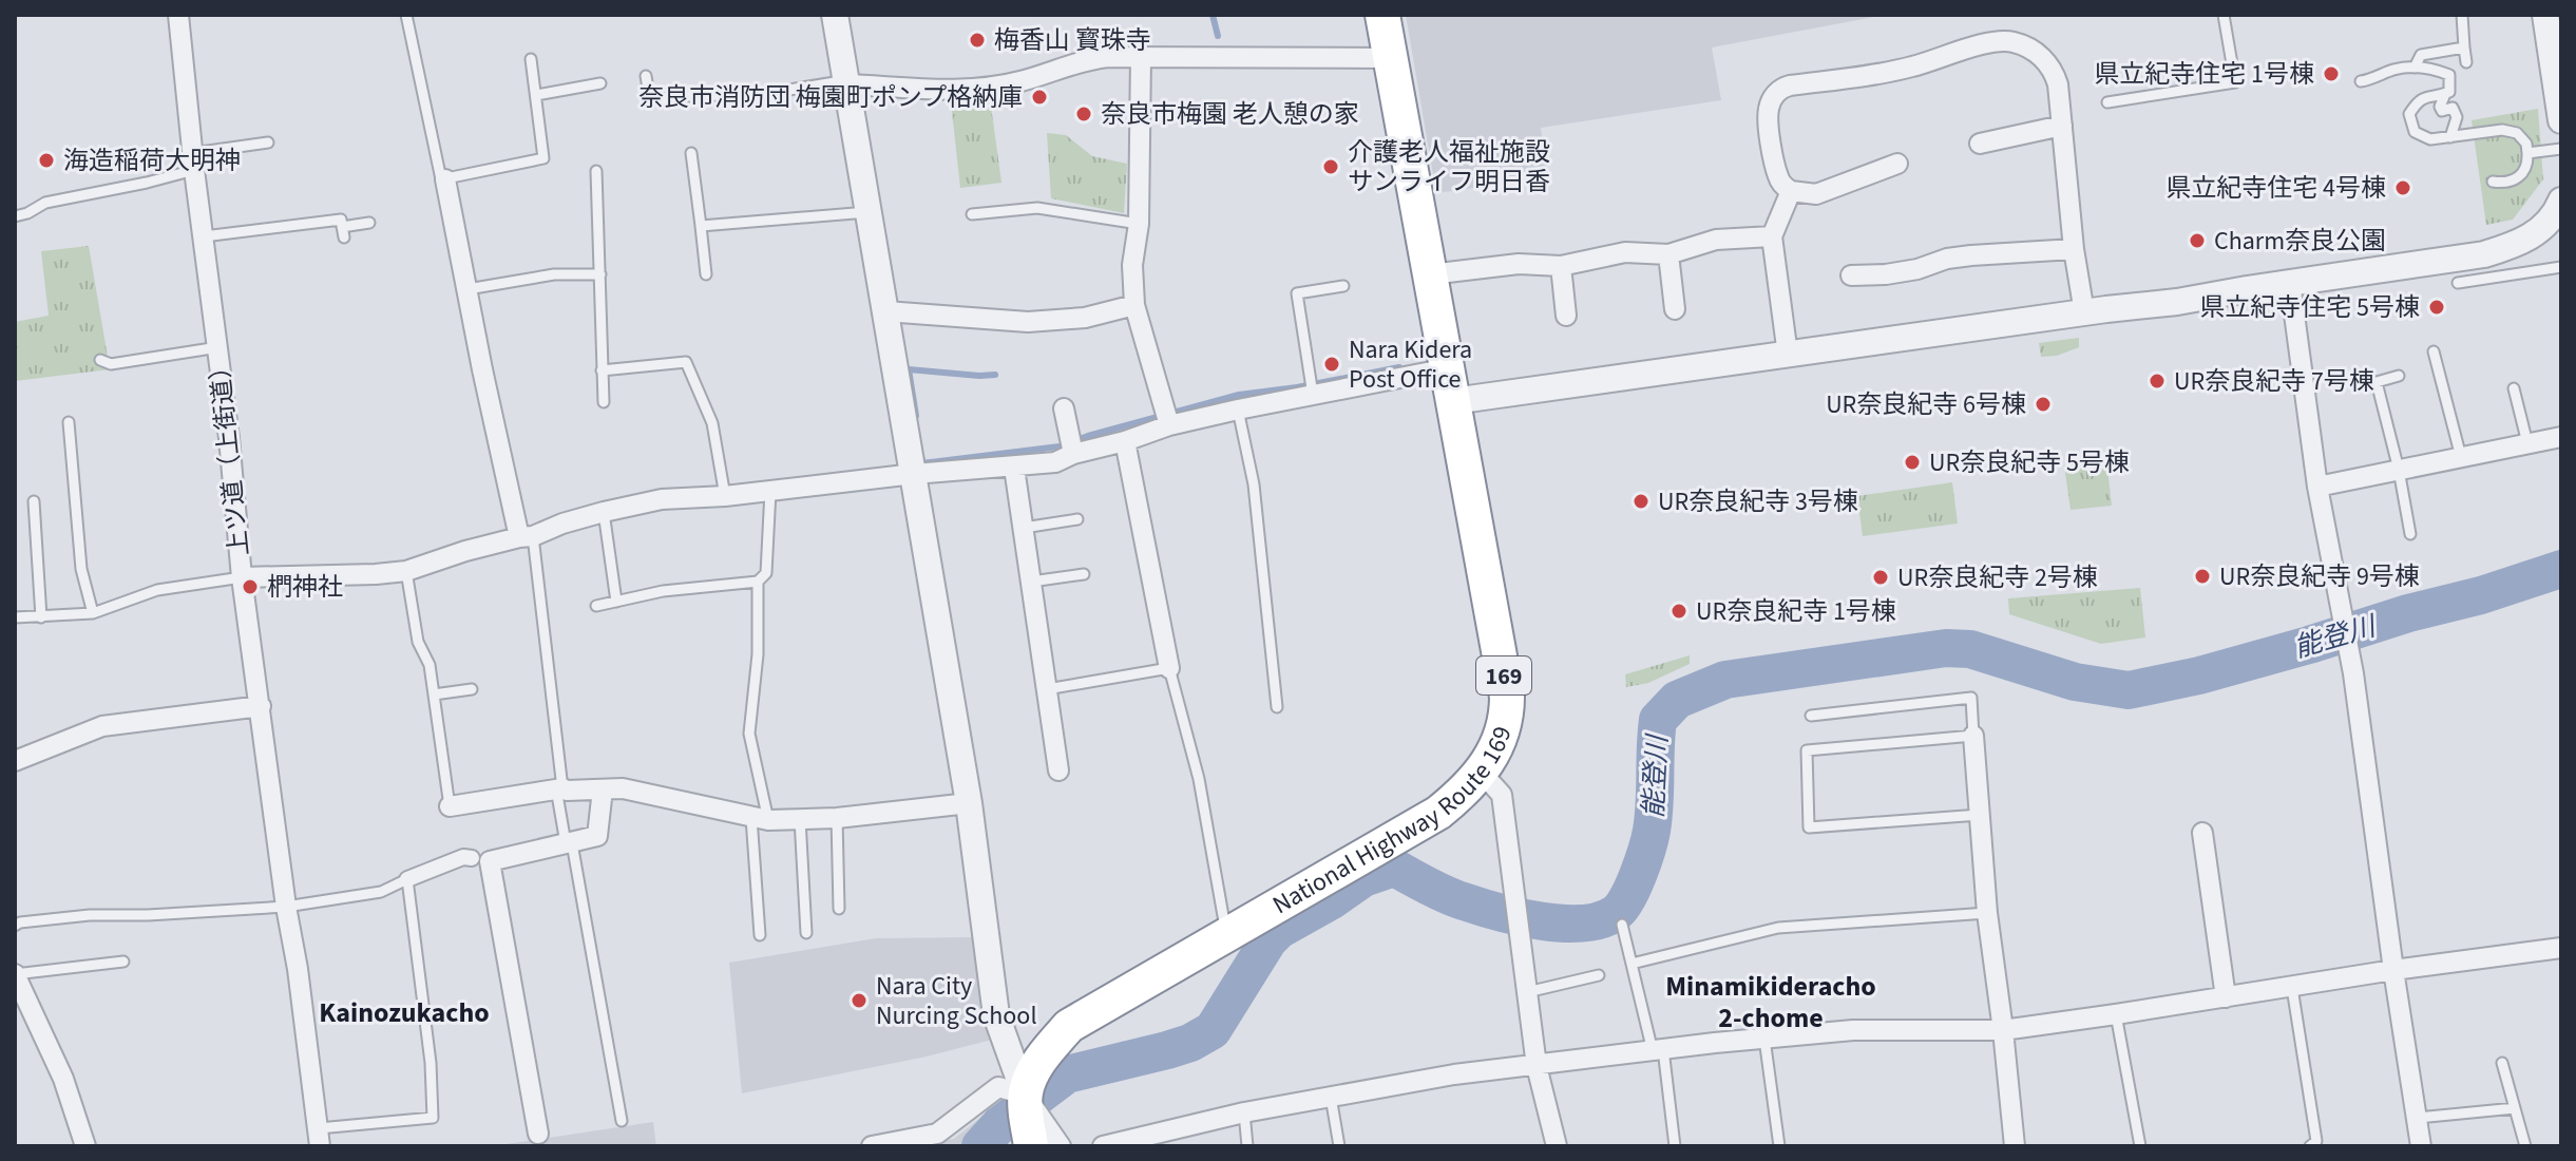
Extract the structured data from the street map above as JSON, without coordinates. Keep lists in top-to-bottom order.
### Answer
{
  "streets": {
    "highway": ["169", "National Highway Route 169"],
    "street": ["上ツ道（上街道）"]
  },
  "districts": ["Minamikideracho 2-chome", "Kainozukacho"],
  "water": ["能登川"],
  "places": [
    "梅香山 寳珠寺",
    "県立紀寺住宅 1号棟",
    "奈良市消防団 梅園町ポンプ格納庫",
    "奈良市梅園 老人憩の家",
    "海造稲荷大明神",
    "介護老人福祉施設 サンライフ明日香",
    "県立紀寺住宅 4号棟",
    "Charm奈良公園",
    "県立紀寺住宅 5号棟",
    "Nara Kidera Post Office",
    "UR奈良紀寺 7号棟",
    "UR奈良紀寺 6号棟",
    "UR奈良紀寺 5号棟",
    "UR奈良紀寺 3号棟",
    "UR奈良紀寺 9号棟",
    "UR奈良紀寺 2号棟",
    "椚神社",
    "UR奈良紀寺 1号棟",
    "Nara City Nurcing School"
  ]
}
